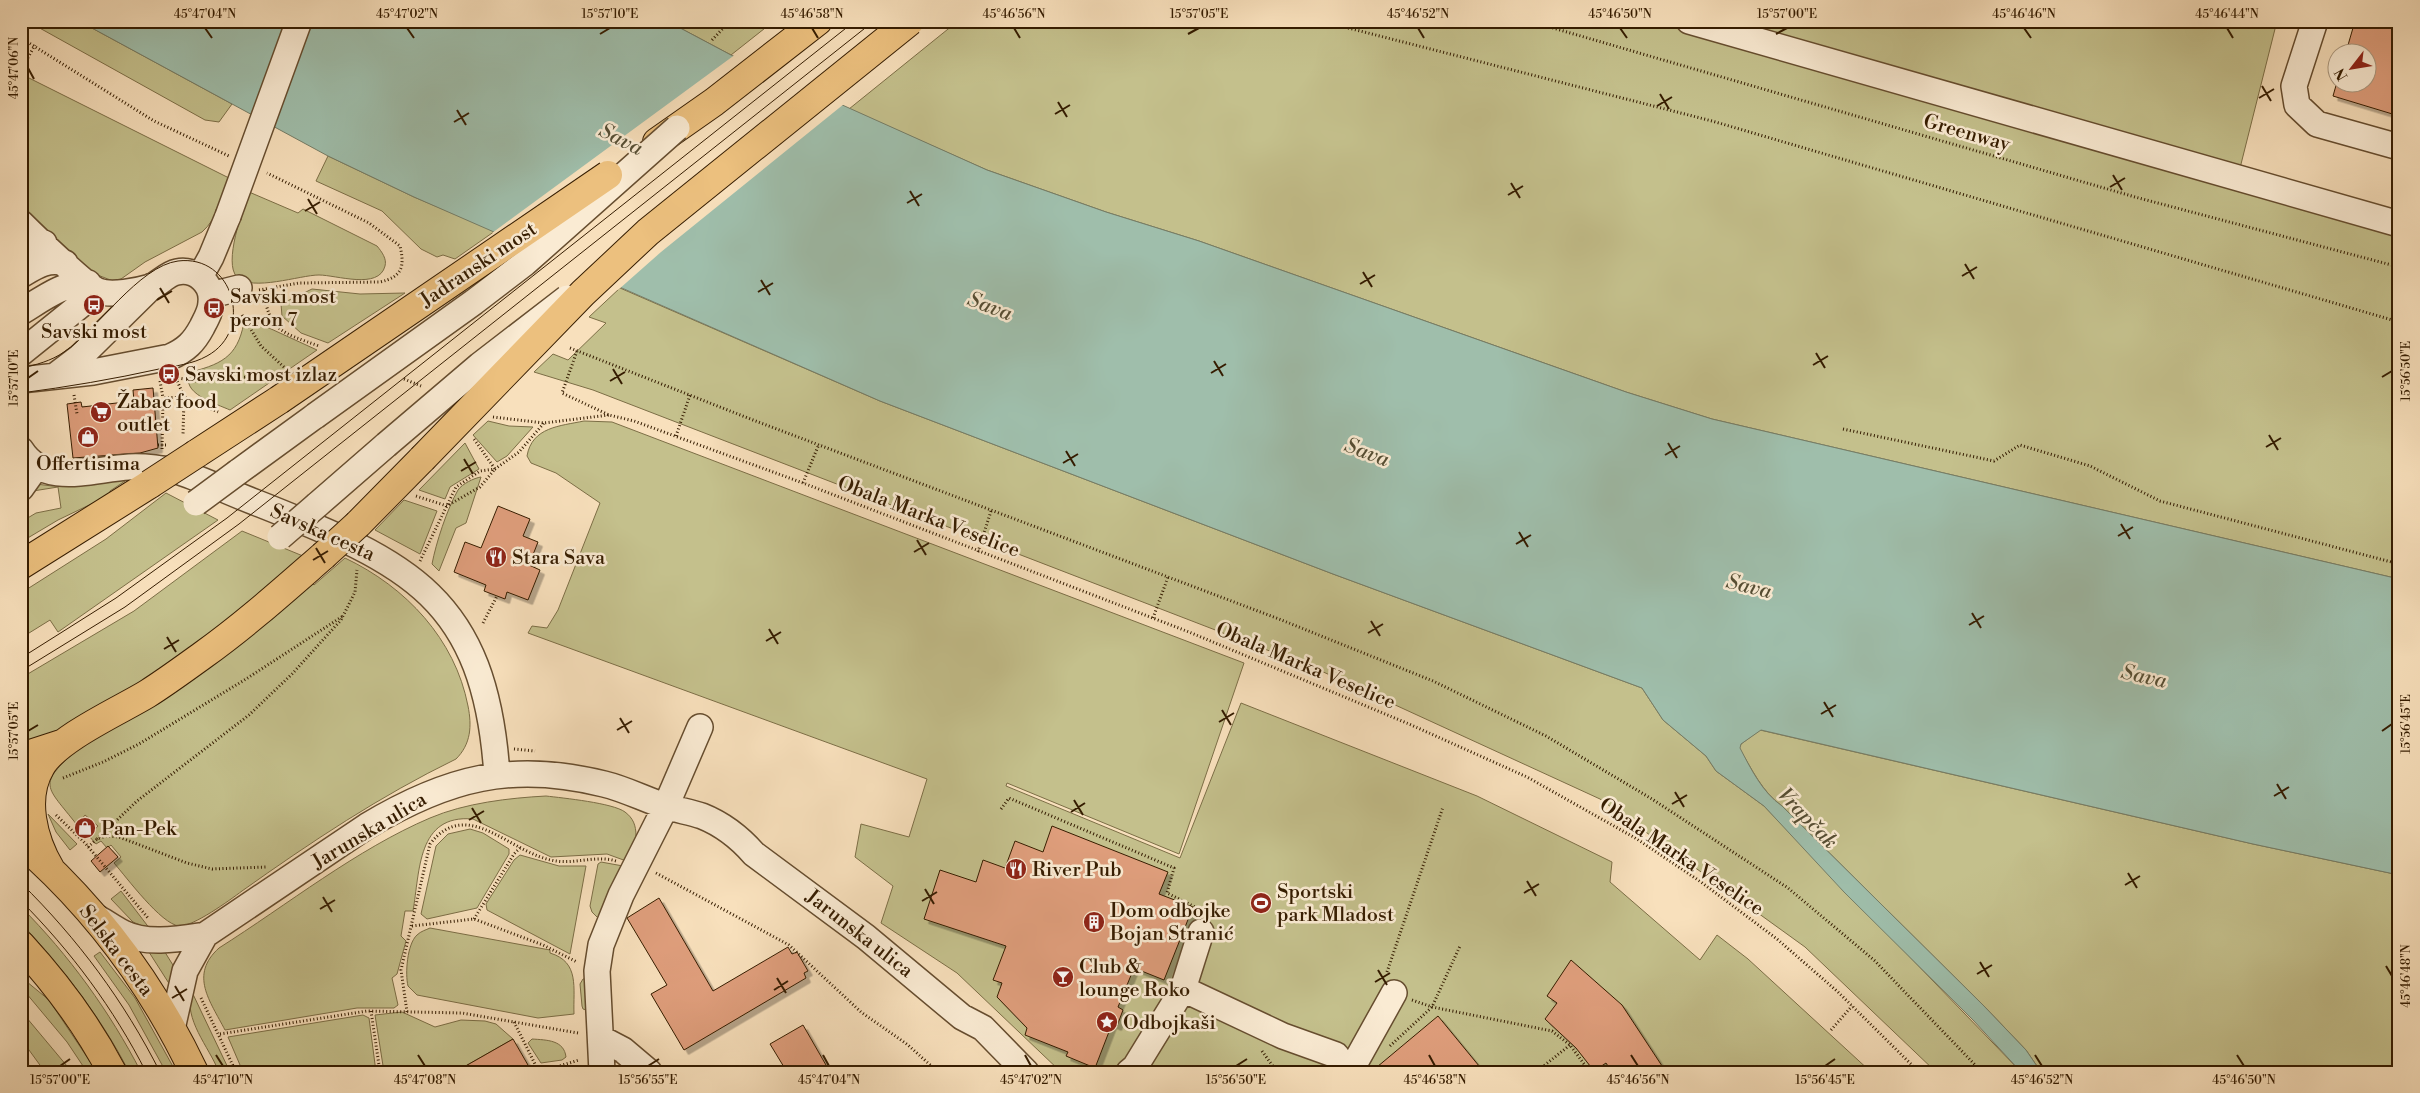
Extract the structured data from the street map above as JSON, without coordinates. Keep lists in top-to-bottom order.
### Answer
{
  "streets": {
    "main road": ["Jadranski most", "Selska cesta"],
    "street": ["Savska cesta", "Jarunska ulica"],
    "path": ["Greenway", "Obala Marka Veselice"]
  },
  "crossings": [
    ["Savska cesta", "Jarunska ulica"]
  ],
  "water": ["Sava", "Vrapčak"],
  "places": {
    "bus stop": ["Savski most", "Savski most peron 7", "Savski most izlaz"],
    "supermarket": ["Žabac food outlet"],
    "shop": ["Offertisima", "Pan-Pek"],
    "restaurant": ["Stara Sava", "River Pub"],
    "sports": ["Sportski park Mladost"],
    "building": ["Dom odbojke Bojan Stranić"],
    "bar": ["Club & lounge Roko"],
    "place": ["Odbojkaši"]
  },
  "north": "bottom left",
  "coordinates": [
    "45°47'04\"N",
    "45°47'02\"N",
    "15°57'10\"E",
    "45°46'58\"N",
    "45°46'56\"N",
    "15°57'05\"E",
    "45°46'52\"N",
    "45°46'50\"N",
    "15°57'00\"E",
    "45°46'46\"N",
    "45°46'44\"N",
    "45°47'06\"N",
    "15°56'50\"E",
    "15°56'45\"E",
    "45°46'48\"N",
    "45°47'10\"N",
    "45°47'08\"N",
    "15°56'55\"E"
  ]
}
